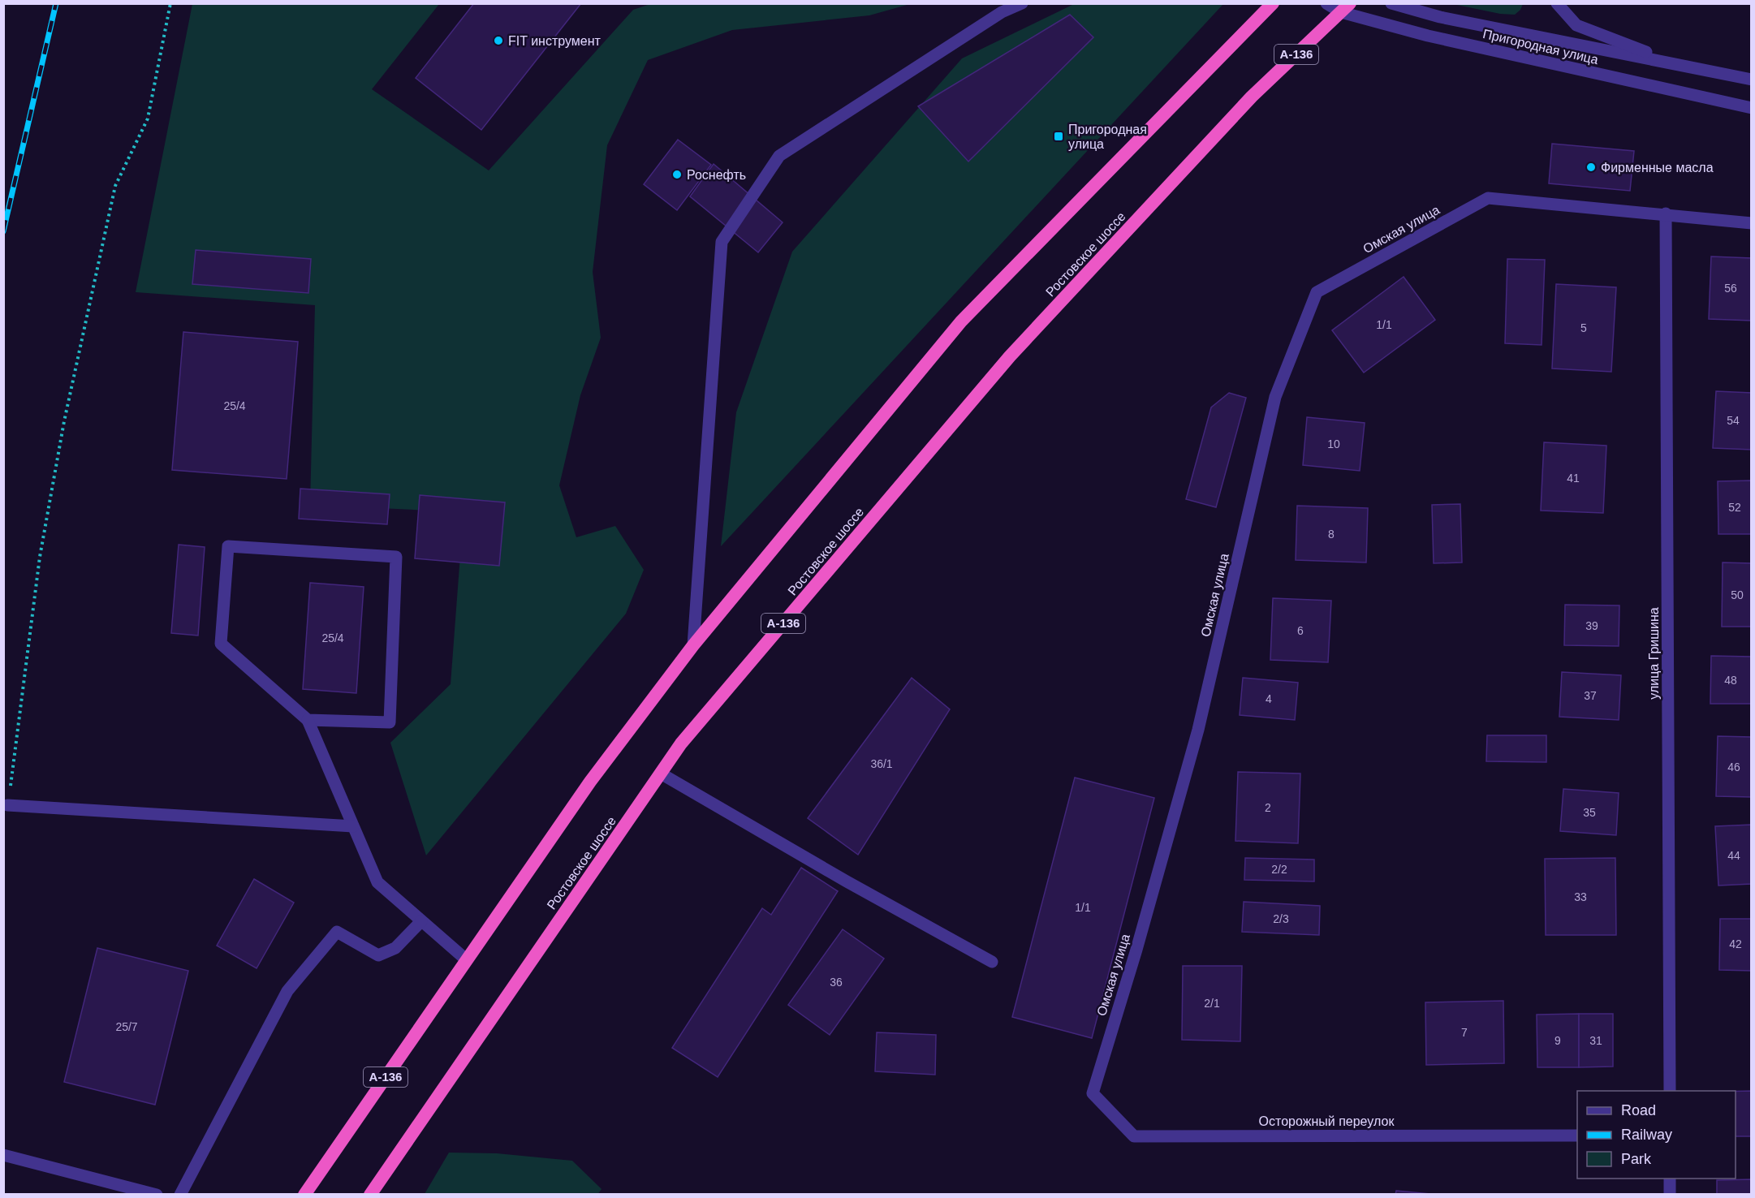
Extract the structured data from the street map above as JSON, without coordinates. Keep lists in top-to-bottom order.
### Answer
{
  "streets": {
    "highway": ["А-136", "Ростовское шоссе"],
    "street": [
      "Пригородная улица",
      "Омская улица",
      "улица Гришина",
      "Осторожный переулок"
    ]
  },
  "crossings": [
    ["Пригородная улица", "Ростовское шоссе"],
    ["Омская улица", "улица Гришина"],
    ["Омская улица", "Осторожный переулок"]
  ],
  "places": {
    "other": ["FIT инструмент", "Фирменные масла", "Роснефть"],
    "transit": ["Пригородная улица"]
  },
  "house_numbers": [
    "56",
    "1/1",
    "5",
    "25/4",
    "54",
    "10",
    "41",
    "52",
    "8",
    "50",
    "39",
    "6",
    "25/4",
    "48",
    "37",
    "4",
    "36/1",
    "46",
    "2",
    "35",
    "44",
    "2/2",
    "33",
    "1/1",
    "2/3",
    "42",
    "36",
    "2/1",
    "25/7",
    "7",
    "9",
    "31"
  ],
  "legend": ["Road", "Railway", "Park"]
}
